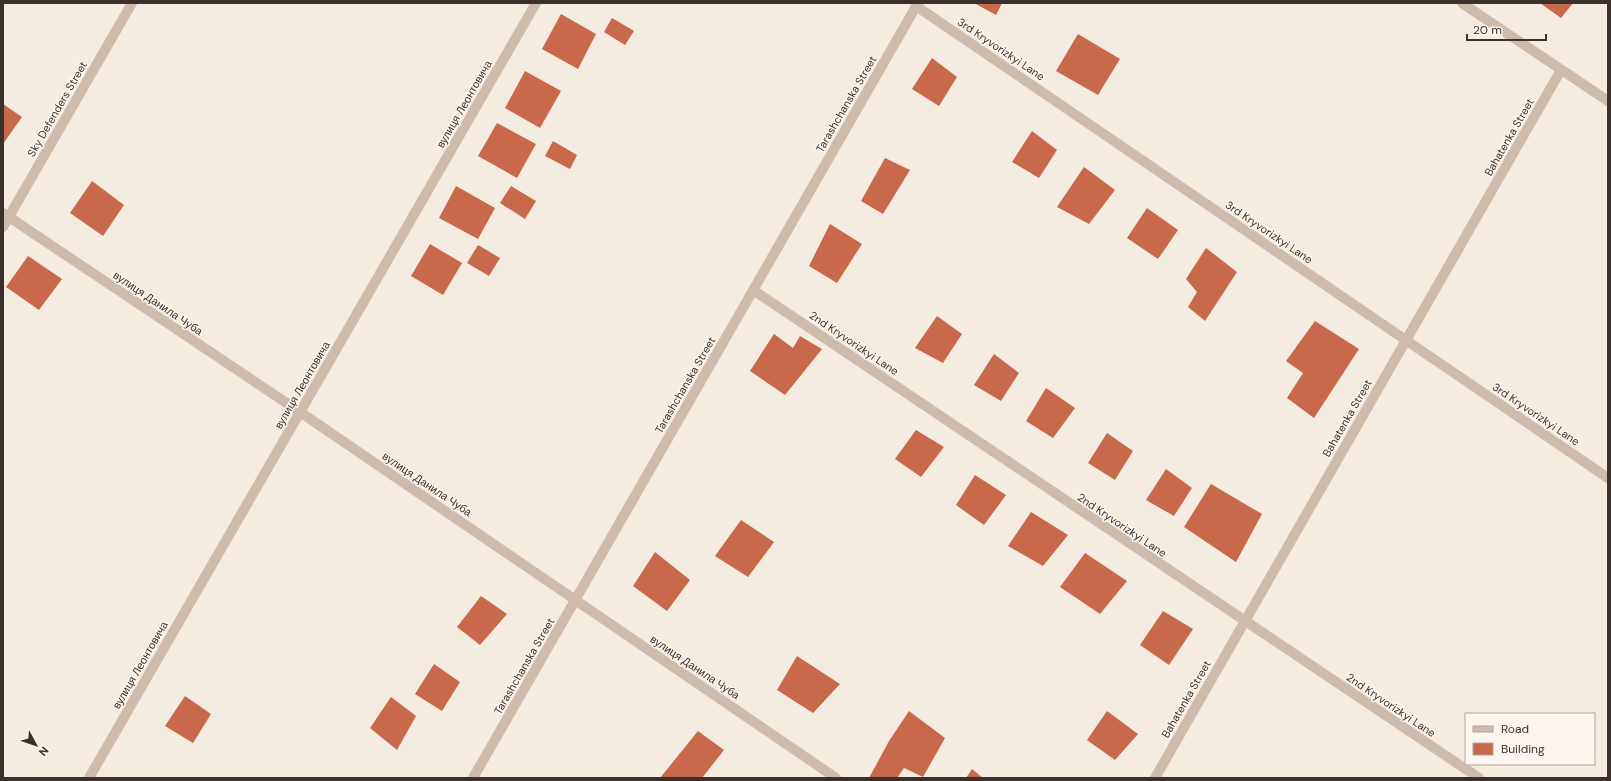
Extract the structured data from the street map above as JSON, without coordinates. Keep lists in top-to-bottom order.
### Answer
{
  "streets": {
    "street": [
      "3rd Kryvorizkyi Lane",
      "вулиця Леонтовича",
      "Tarashchanska Street",
      "Sky Defenders Street",
      "Bahatenka Street",
      "вулиця Данила Чуба",
      "2nd Kryvorizkyi Lane"
    ]
  },
  "crossings": [
    ["3rd Kryvorizkyi Lane", "Tarashchanska Street"],
    ["3rd Kryvorizkyi Lane", "Bahatenka Street"],
    ["вулиця Леонтовича", "вулиця Данила Чуба"],
    ["Tarashchanska Street", "вулиця Данила Чуба"],
    ["Tarashchanska Street", "2nd Kryvorizkyi Lane"],
    ["Sky Defenders Street", "вулиця Данила Чуба"],
    ["Bahatenka Street", "2nd Kryvorizkyi Lane"]
  ],
  "legend": ["Road", "Building"],
  "scale_bar": "20 m",
  "north": "bottom right"
}
